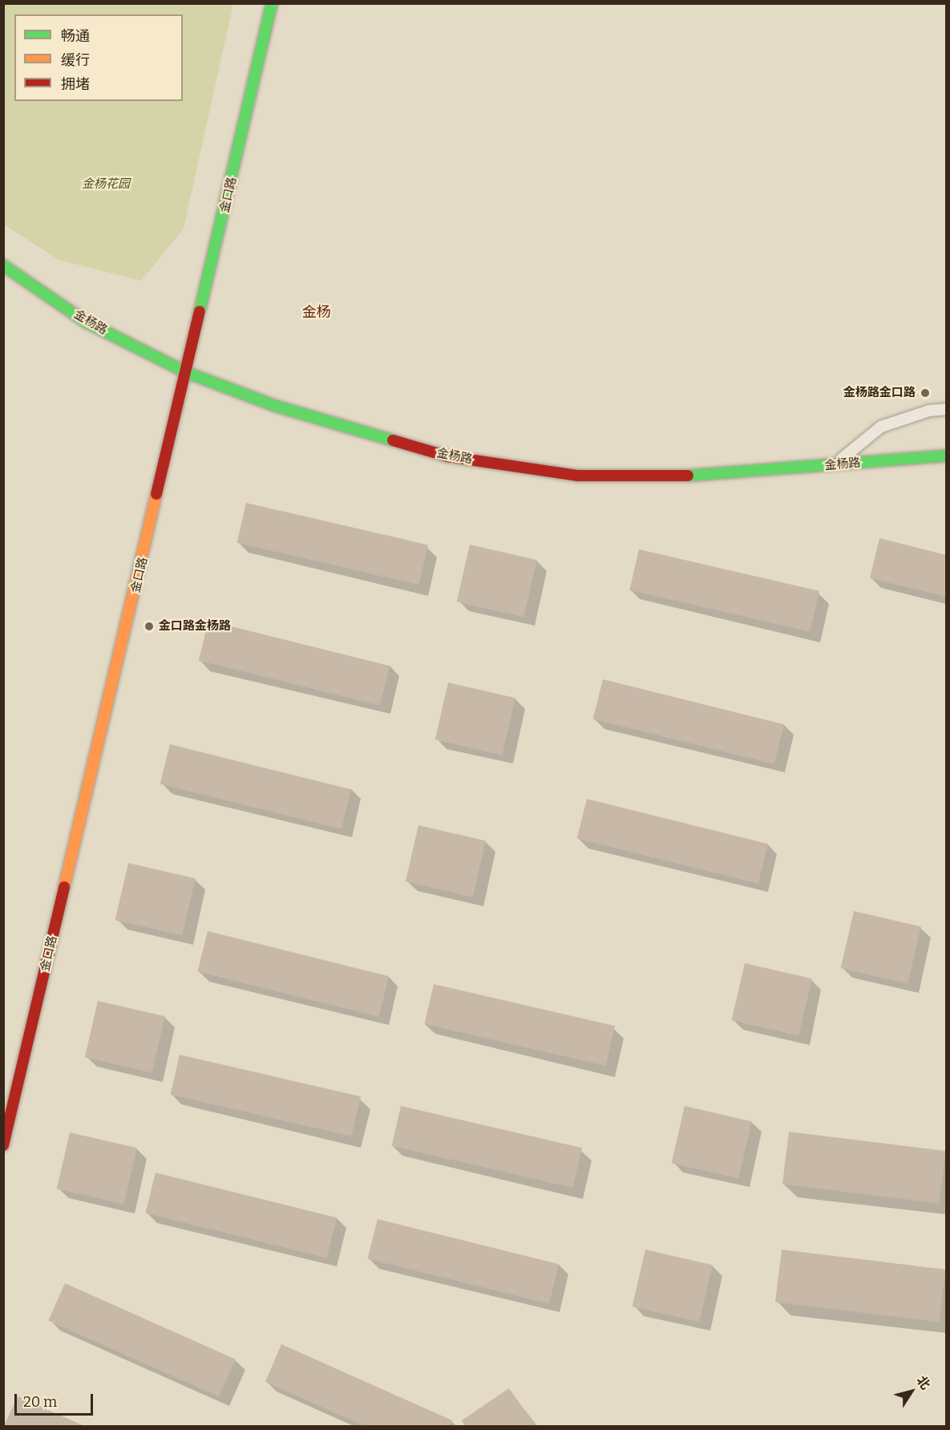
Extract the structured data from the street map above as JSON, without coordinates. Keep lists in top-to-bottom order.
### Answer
{
  "streets": {
    "street": ["金口路", "金杨路"]
  },
  "crossings": [
    ["金口路", "金杨路"]
  ],
  "districts": ["金杨"],
  "parks": ["金杨花园"],
  "places": ["金杨路金口路", "金口路金杨路"],
  "legend": ["畅通", "缓行", "拥堵"],
  "scale_bar": "20 m",
  "north": "top right"
}
